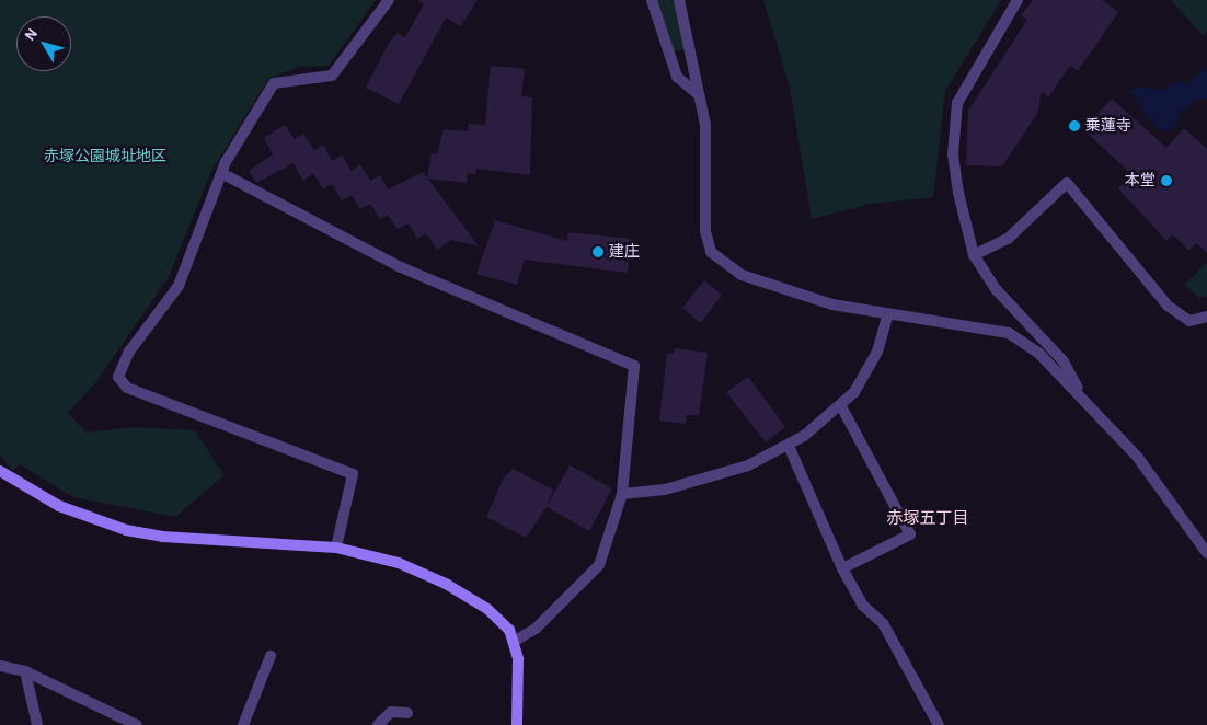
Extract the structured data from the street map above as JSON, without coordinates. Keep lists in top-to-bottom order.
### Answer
{
  "districts": ["赤塚五丁目"],
  "parks": ["赤塚公園城址地区"],
  "places": ["乗蓮寺", "本堂", "建庄"],
  "north": "top left"
}
